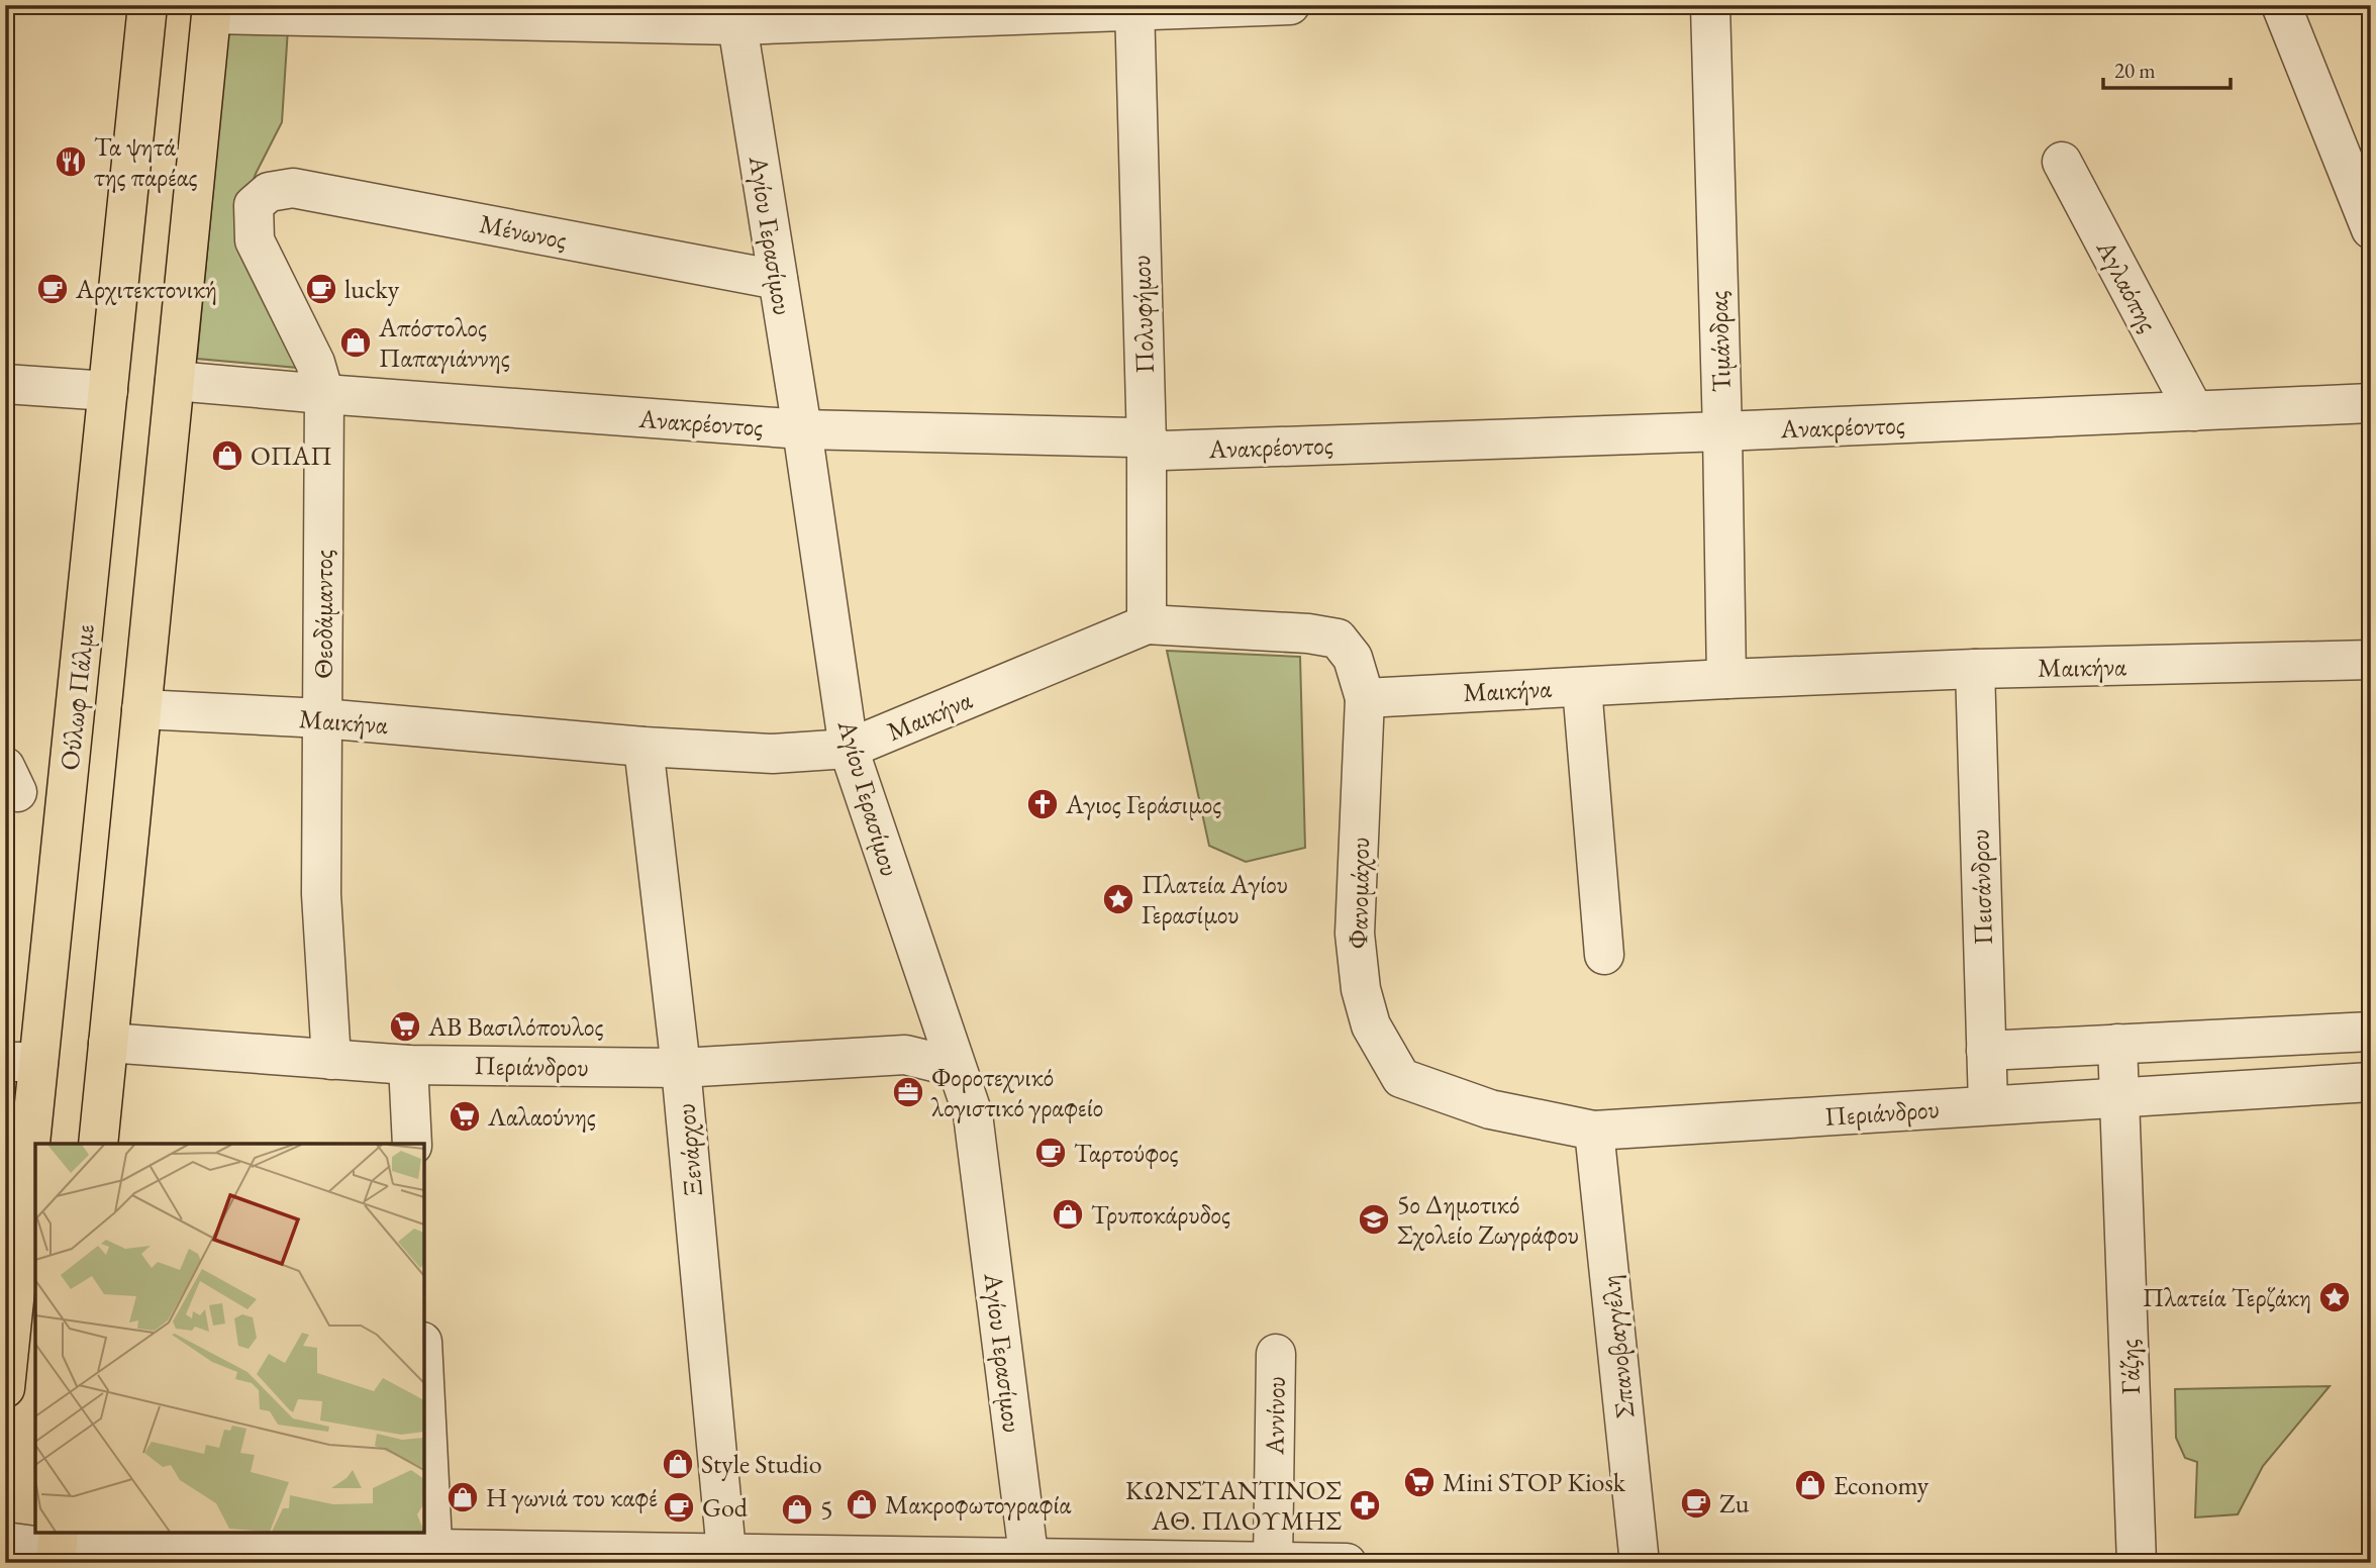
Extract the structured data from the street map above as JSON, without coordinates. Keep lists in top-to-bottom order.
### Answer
{
  "streets": {
    "main road": ["Ούλωφ Πάλμε"],
    "street": [
      "Μένωνος",
      "Αγίου Γερασίμου",
      "Αγλαόπης",
      "Πολυφήμου",
      "Τιμάνδρας",
      "Ανακρέοντος",
      "Θεοδάμαντος",
      "Μαικήνα",
      "Πεισάνδρου",
      "Φανομάχου",
      "Περιάνδρου",
      "Ξενάρχου",
      "Σπανοβαγγέλη",
      "Γάζης",
      "Αννίνου"
    ]
  },
  "crossings": [
    ["Μένωνος", "Αγίου Γερασίμου"],
    ["Μένωνος", "Θεοδάμαντος"],
    ["Αγίου Γερασίμου", "Ανακρέοντος"],
    ["Αγίου Γερασίμου", "Μαικήνα"],
    ["Αγίου Γερασίμου", "Περιάνδρου"],
    ["Αγλαόπης", "Ανακρέοντος"],
    ["Πολυφήμου", "Ανακρέοντος"],
    ["Πολυφήμου", "Μαικήνα"],
    ["Τιμάνδρας", "Ανακρέοντος"],
    ["Τιμάνδρας", "Μαικήνα"],
    ["Ανακρέοντος", "Θεοδάμαντος"],
    ["Θεοδάμαντος", "Μαικήνα"],
    ["Θεοδάμαντος", "Περιάνδρου"],
    ["Μαικήνα", "Πεισάνδρου"],
    ["Μαικήνα", "Φανομάχου"],
    ["Μαικήνα", "Ξενάρχου"],
    ["Πεισάνδρου", "Περιάνδρου"],
    ["Φανομάχου", "Περιάνδρου"],
    ["Περιάνδρου", "Ξενάρχου"],
    ["Περιάνδρου", "Σπανοβαγγέλη"],
    ["Περιάνδρου", "Γάζης"]
  ],
  "places": {
    "restaurant": ["Τα ψητά της παρέας"],
    "cafe": [
      "Αρχιτεκτονική",
      "lucky",
      "Ταρτούφος",
      "Zu",
      "God"
    ],
    "shop": [
      "Απόστολος Παπαγιάννης",
      "ΟΠΑΠ",
      "Τρυποκάρυδος",
      "Style Studio",
      "Economy",
      "Η γωνιά του καφέ",
      "Μακροφωτογραφία",
      "5"
    ],
    "church": ["Αγιος Γεράσιμος"],
    "place": ["Πλατεία Αγίου Γερασίμου", "Πλατεία Τερζάκη"],
    "supermarket": ["ΑΒ Βασιλόπουλος", "Λαλαούνης", "Mini STOP Kiosk"],
    "office": ["Φοροτεχνικό λογιστικό γραφείο"],
    "school or university": ["5ο Δημοτικό Σχολείο Ζωγράφου"],
    "pharmacy": ["ΚΩΝΣΤΑΝΤΙΝΟΣ ΑΘ. ΠΛΟΥΜΗΣ"]
  },
  "scale_bar": "20 m"
}
